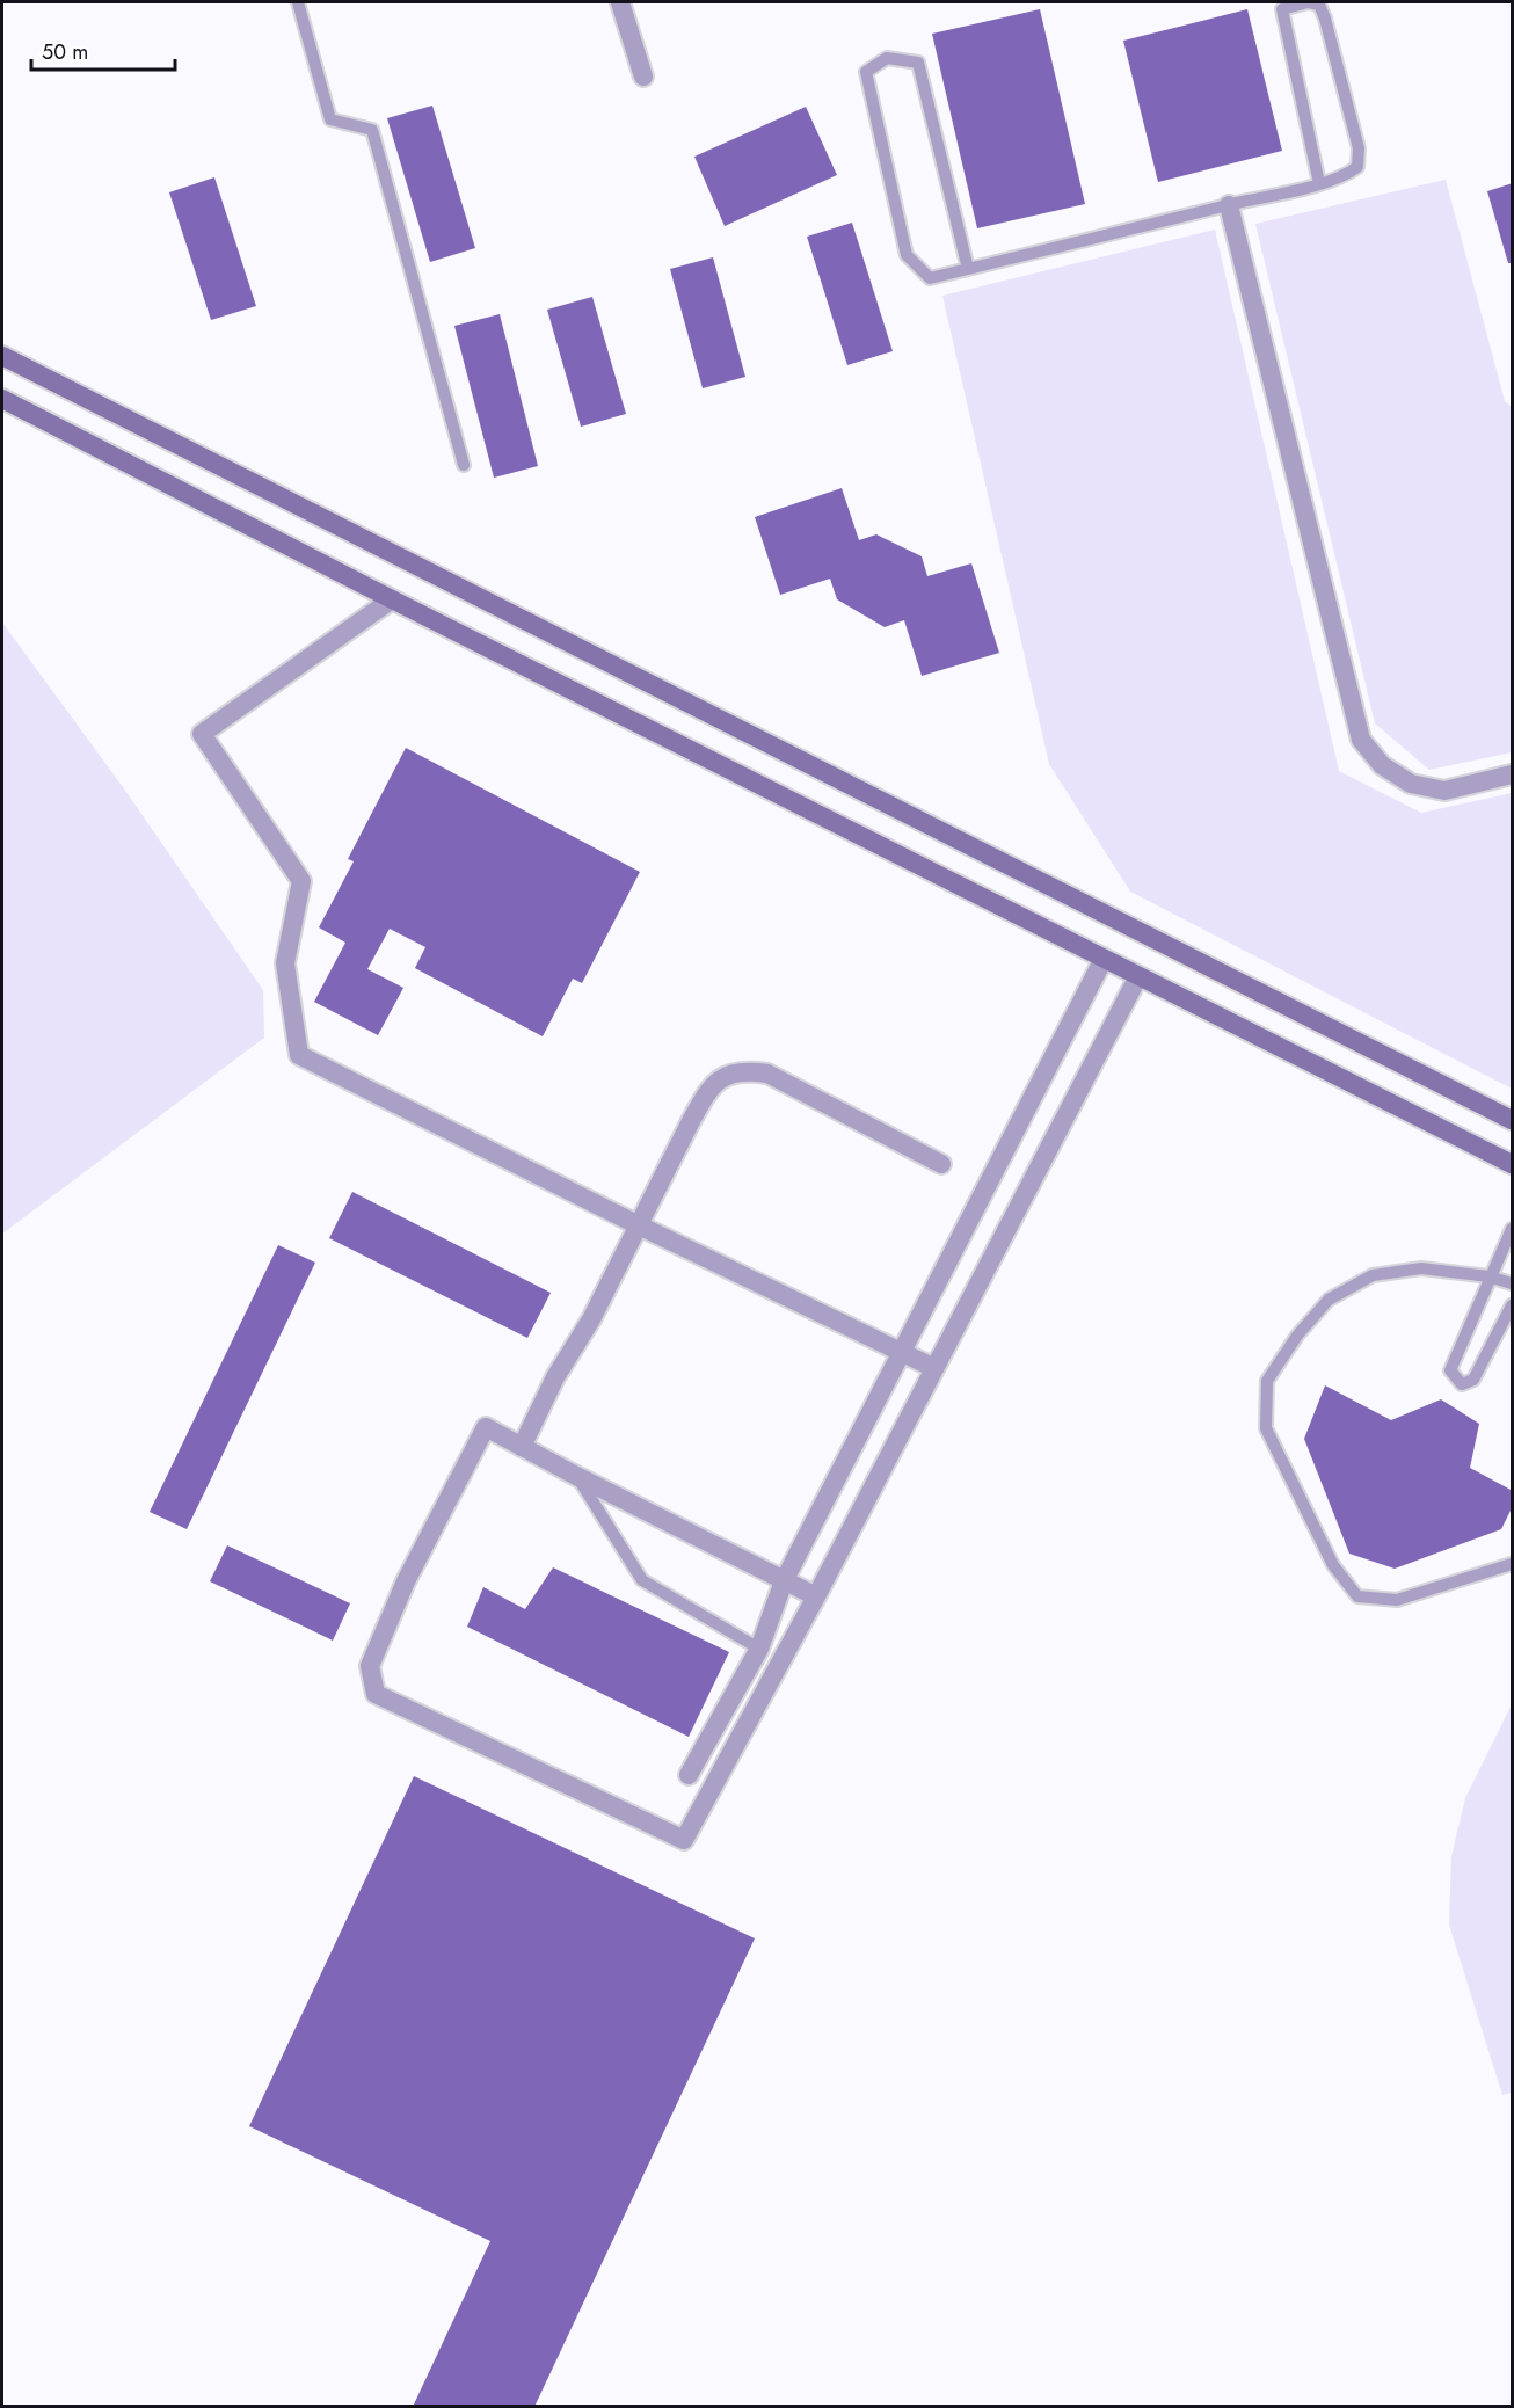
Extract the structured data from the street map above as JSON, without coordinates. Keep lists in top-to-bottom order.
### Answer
{
  "scale_bar": "50 m"
}
